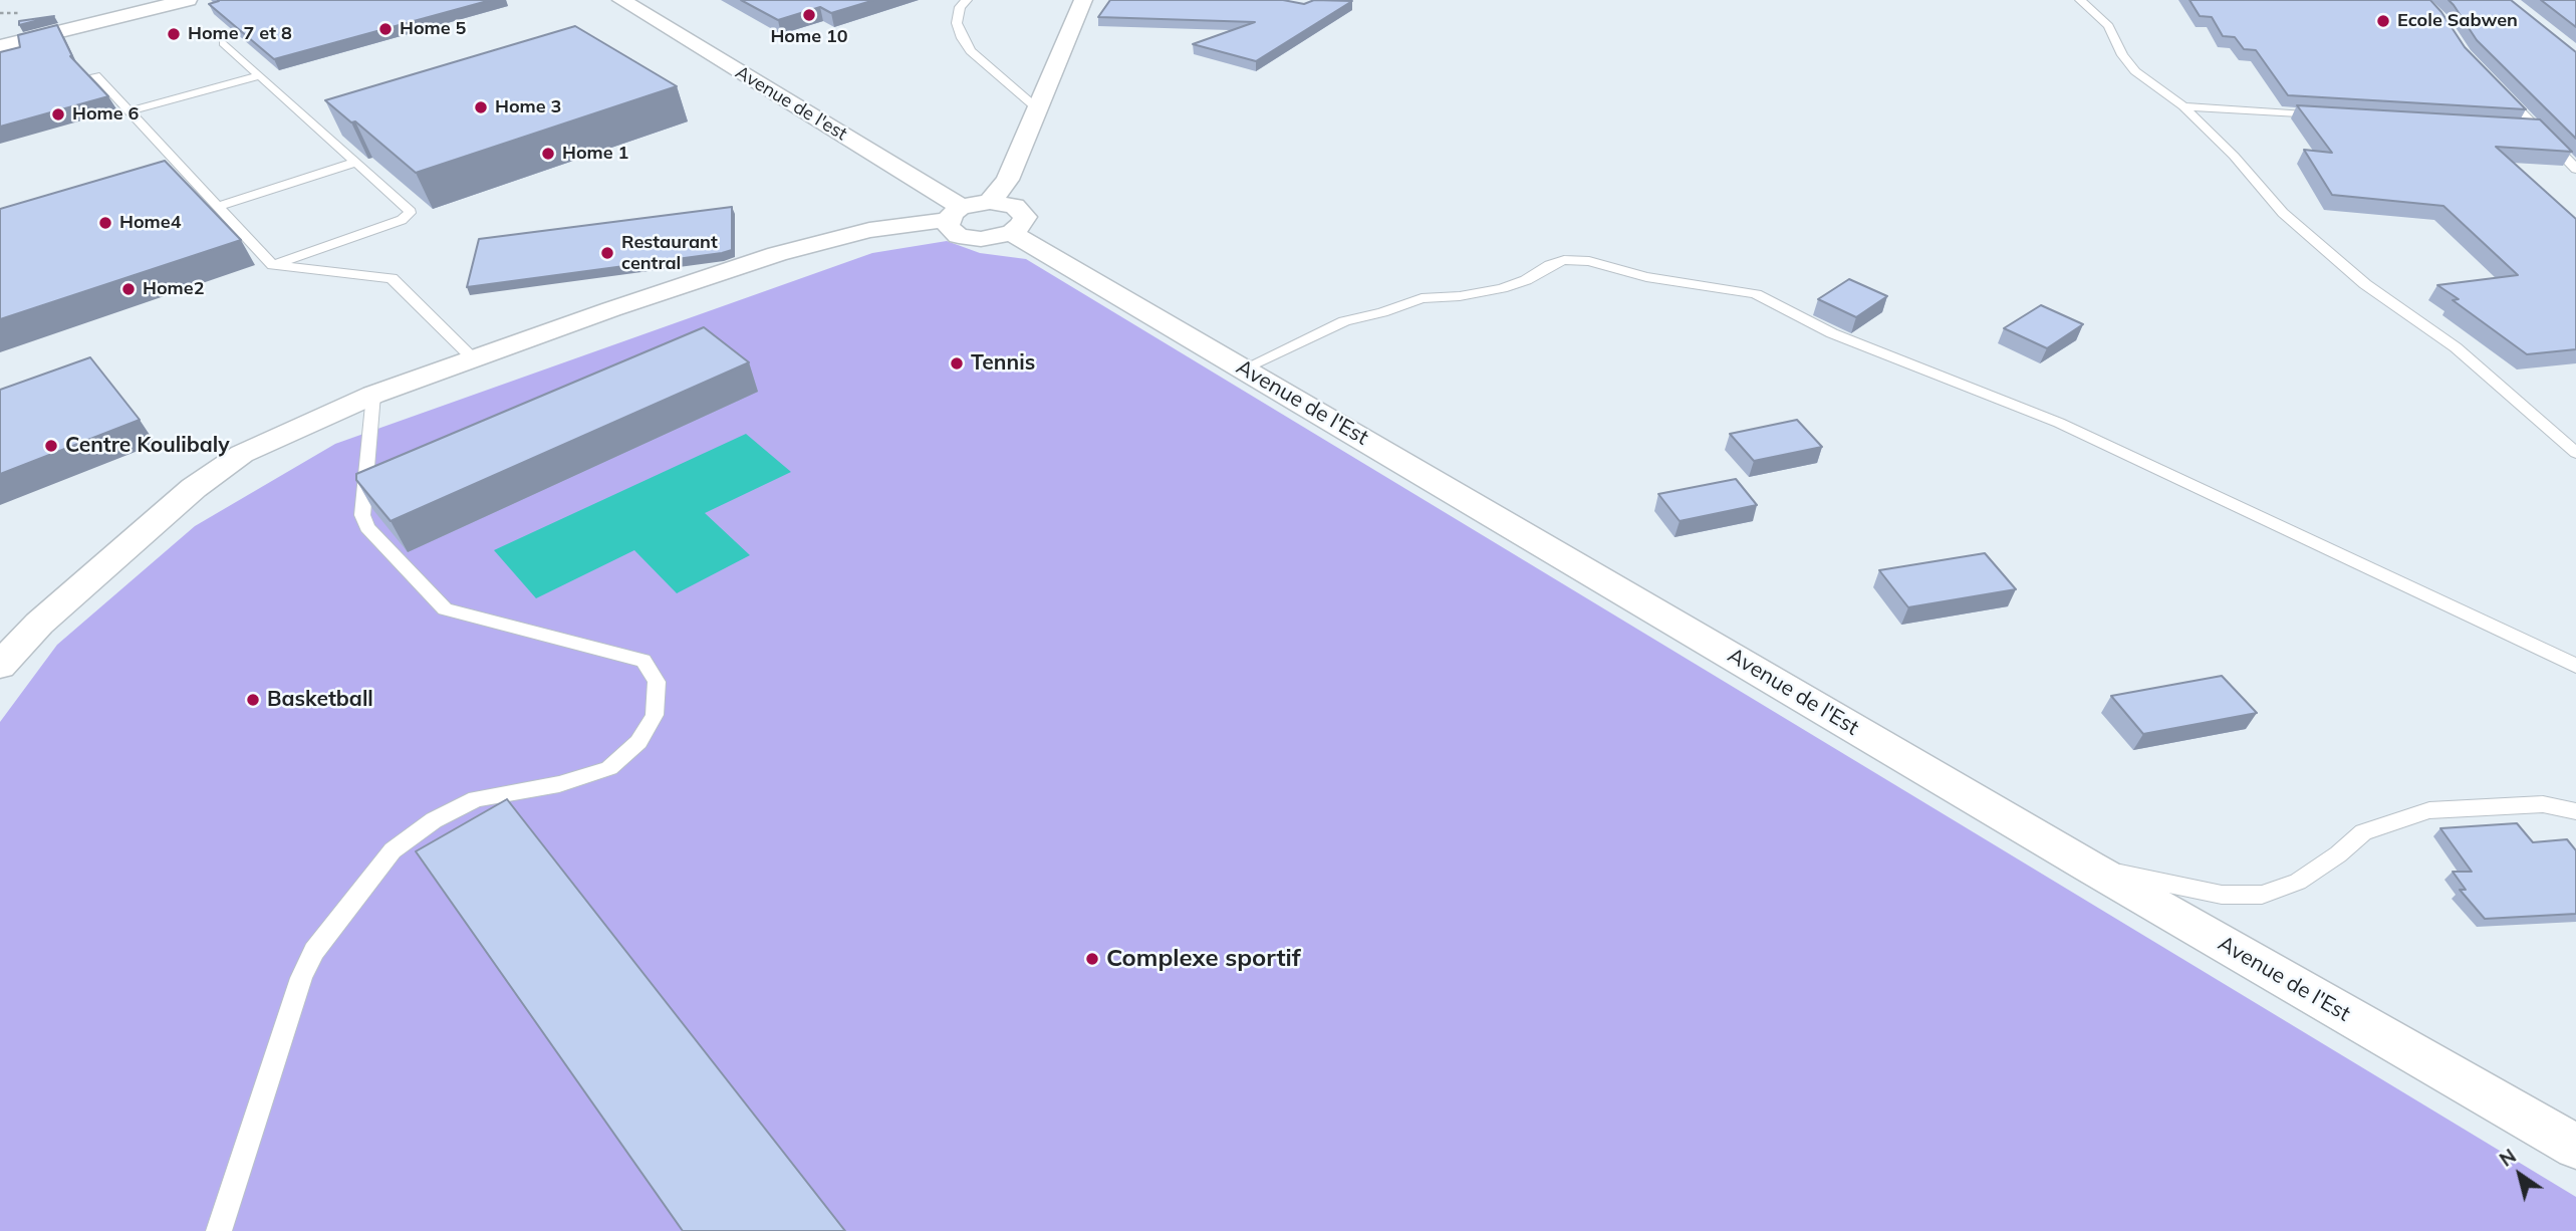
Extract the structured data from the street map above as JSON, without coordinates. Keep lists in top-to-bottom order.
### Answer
{
  "streets": {
    "street": ["Avenue de l'est", "Avenue de l'Est"]
  },
  "places": [
    "Home 10",
    "Ecole Sabwen",
    "Home 5",
    "Home 7 et 8",
    "Home 3",
    "Home 6",
    "Home 1",
    "Home4",
    "Restaurant central",
    "Home2",
    "Tennis",
    "Centre Koulibaly",
    "Basketball",
    "Complexe sportif"
  ],
  "north": "top left"
}
